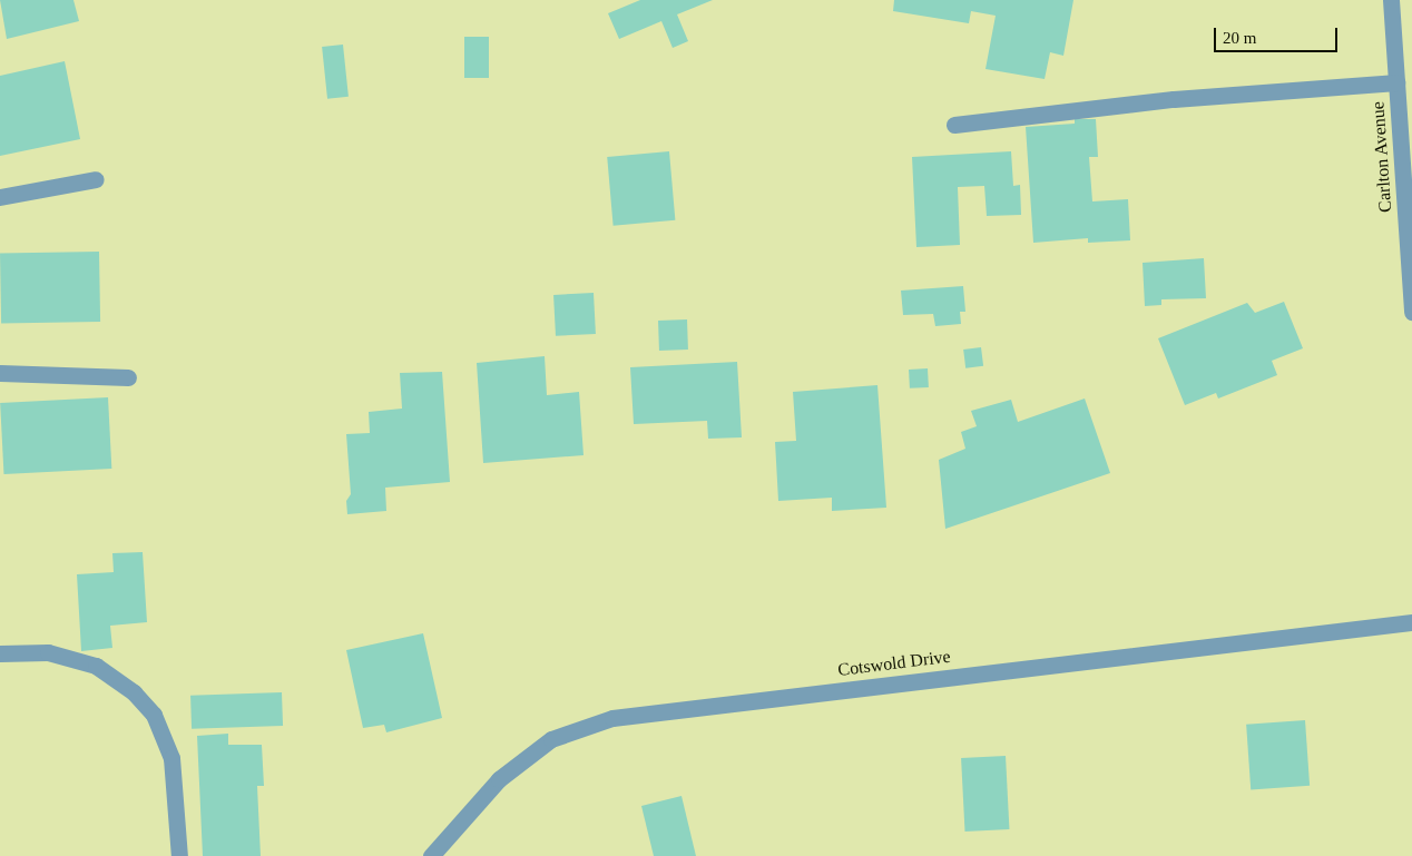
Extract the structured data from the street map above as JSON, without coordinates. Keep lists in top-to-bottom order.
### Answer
{
  "streets": {
    "street": ["Carlton Avenue", "Cotswold Drive"]
  },
  "scale_bar": "20 m"
}
